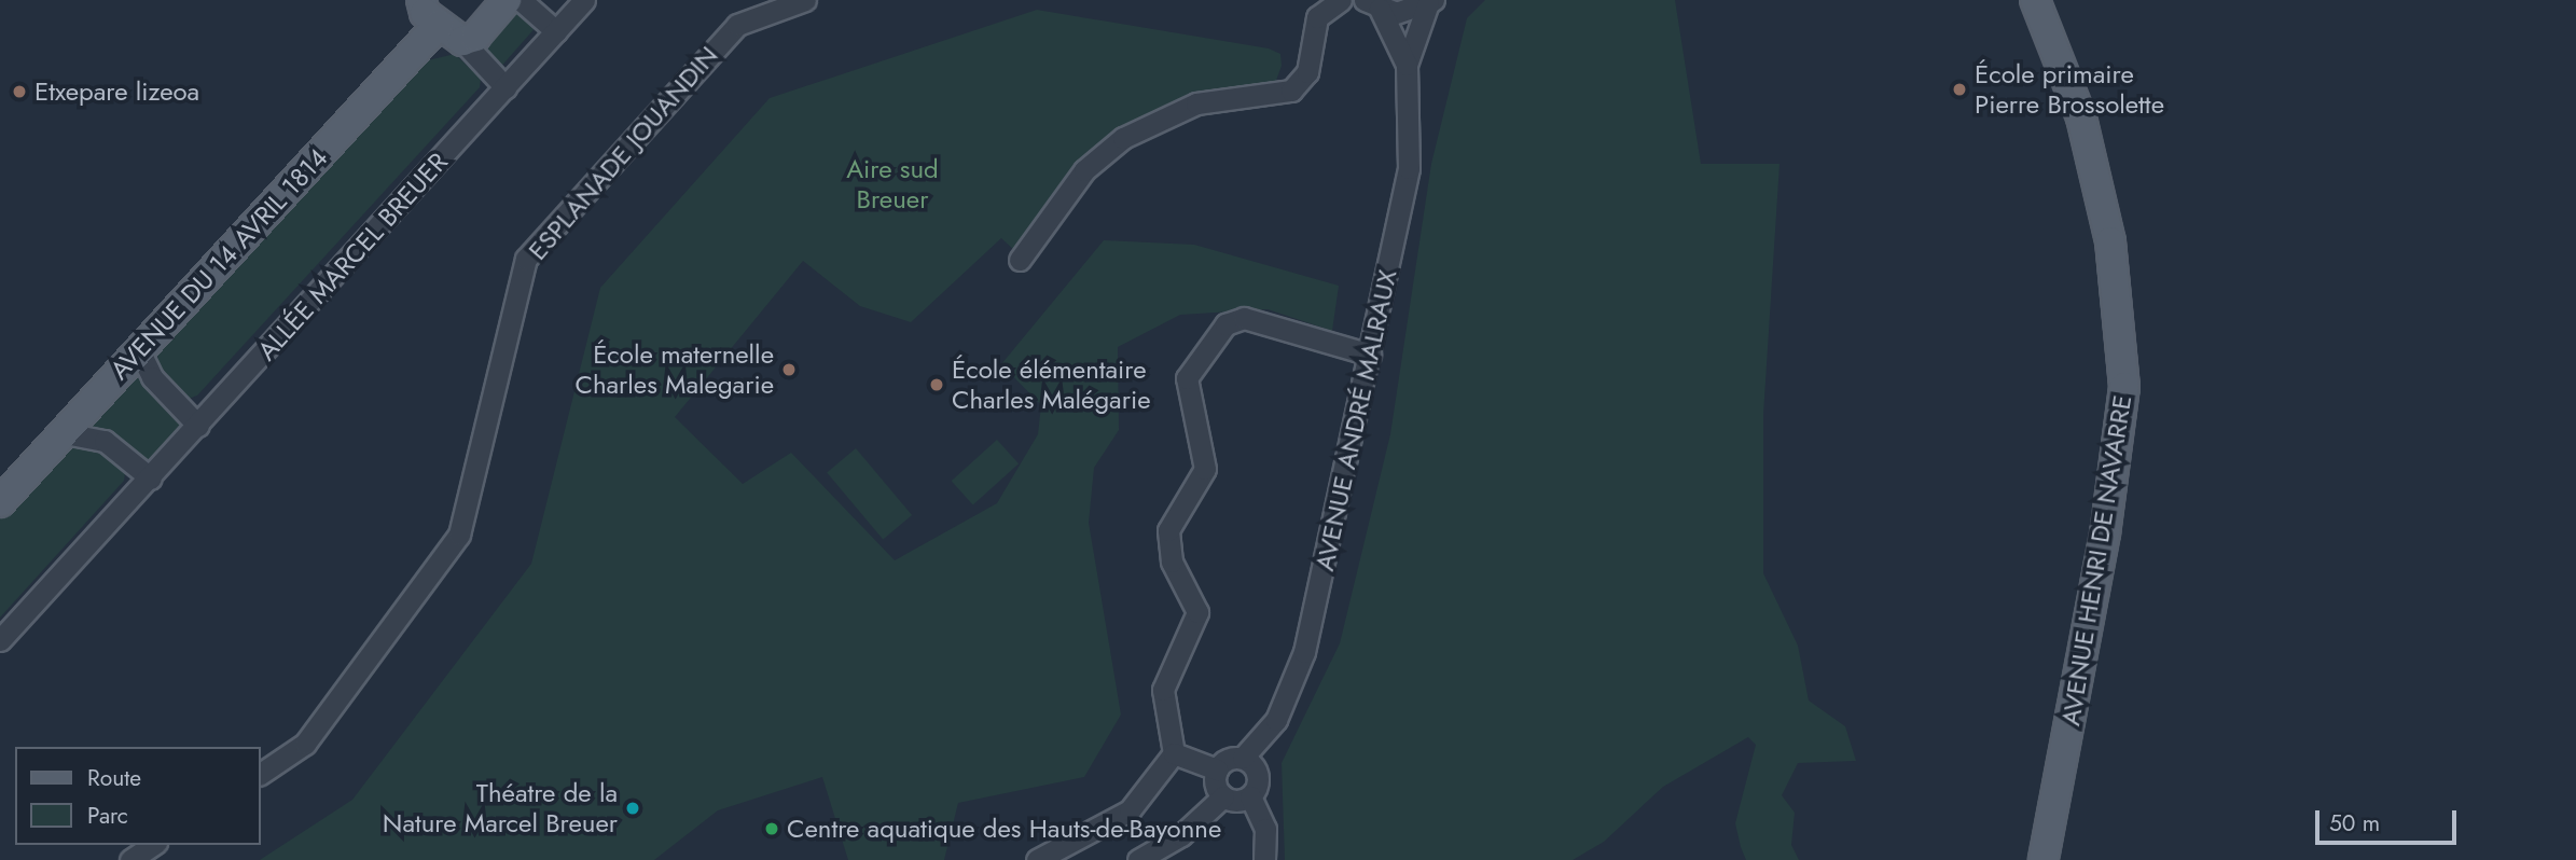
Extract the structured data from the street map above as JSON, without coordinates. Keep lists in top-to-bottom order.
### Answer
{
  "streets": {
    "main road": ["AVENUE DU 14 AVRIL 1814", "AVENUE HENRI DE NAVARRE"],
    "street": ["ESPLANADE JOUANDIN", "ALLÉE MARCEL BREUER", "AVENUE ANDRÉ MALRAUX"]
  },
  "parks": ["Aire sud Breuer"],
  "places": [
    "École primaire Pierre Brossolette",
    "Etxepare lizeoa",
    "École maternelle Charles Malegarie",
    "École élémentaire Charles Malégarie",
    "Théatre de la Nature Marcel Breuer",
    "Centre aquatique des Hauts-de-Bayonne"
  ],
  "legend": ["Route", "Parc"],
  "scale_bar": "50 m"
}
